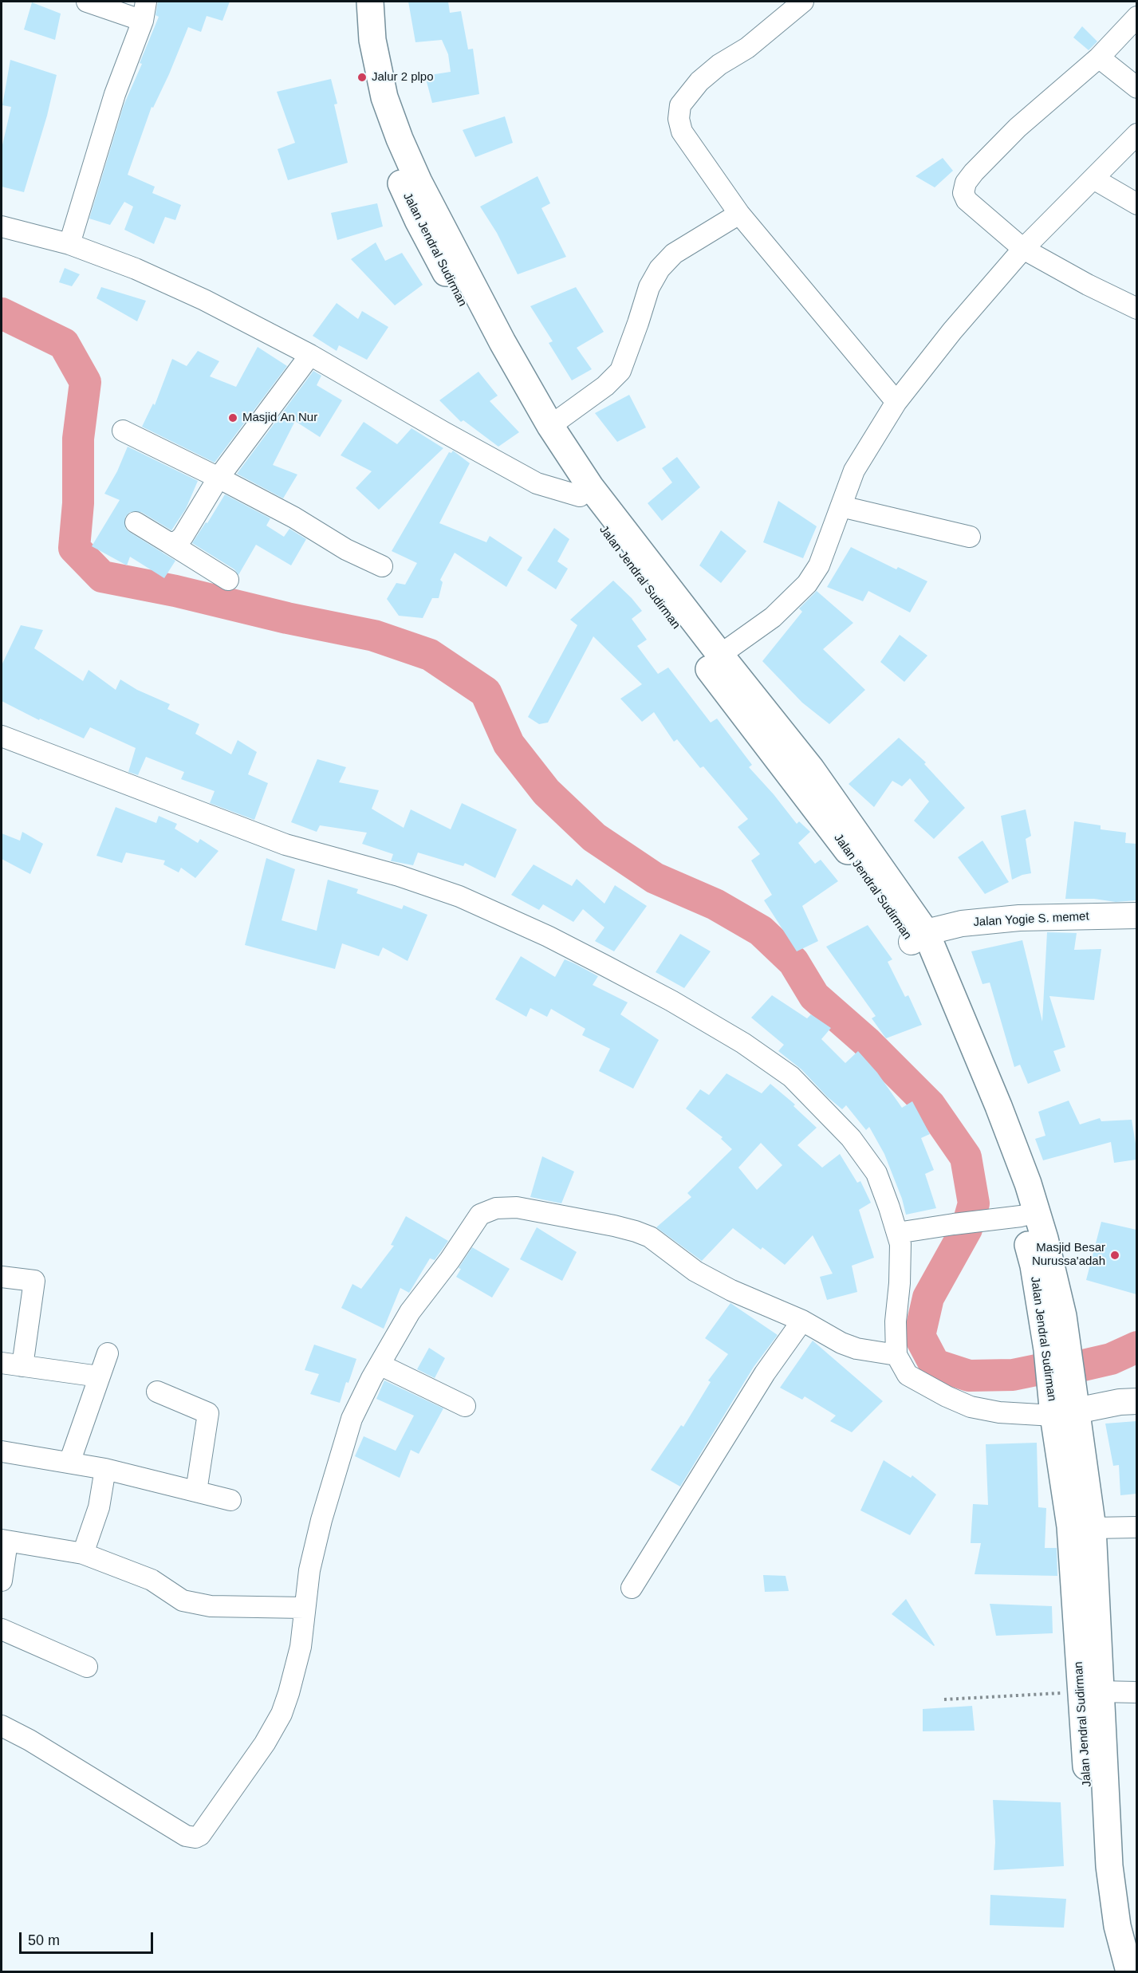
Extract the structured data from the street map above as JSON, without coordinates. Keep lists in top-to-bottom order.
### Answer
{
  "streets": {
    "highway": ["Jalan Jendral Sudirman"],
    "street": ["Jalan Yogie S. memet"]
  },
  "crossings": [
    ["Jalan Jendral Sudirman", "Jalan Yogie S. memet"]
  ],
  "places": ["Jalur 2 plpo", "Masjid An Nur", "Masjid Besar Nurussa'adah"],
  "scale_bar": "50 m"
}
